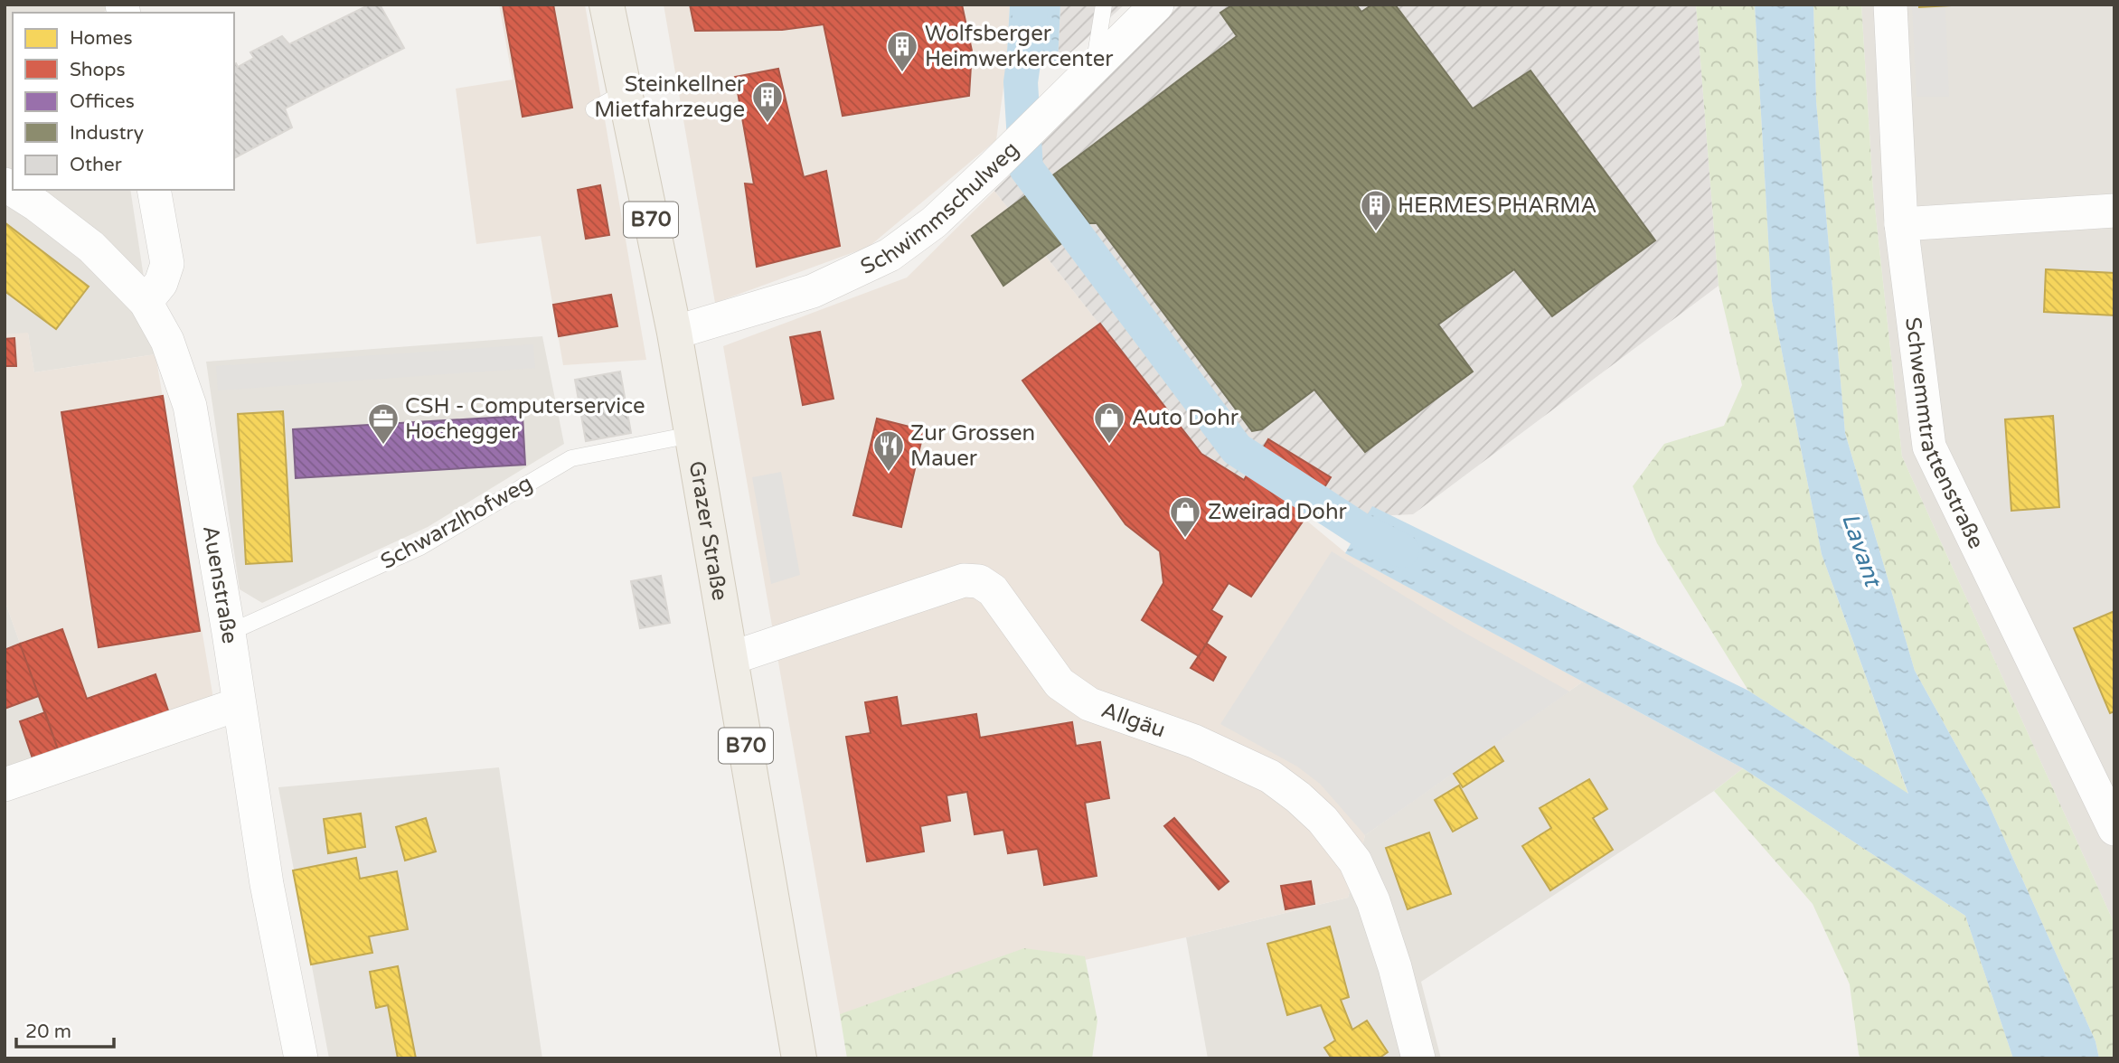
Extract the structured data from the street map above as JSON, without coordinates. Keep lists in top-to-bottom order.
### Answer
{
  "streets": {
    "main road": ["B70", "Grazer Straße"],
    "street": [
      "Schwimmschulweg",
      "Schwemmtrattenstraße",
      "Auenstraße",
      "Allgäu"
    ],
    "lane": ["Schwarzlhofweg"]
  },
  "crossings": [
    ["Schwimmschulweg", "Grazer Straße"],
    ["Schwarzlhofweg", "Grazer Straße"],
    ["Schwarzlhofweg", "Auenstraße"],
    ["Grazer Straße", "Allgäu"]
  ],
  "water": ["Lavant"],
  "places": {
    "building": ["Wolfsberger Heimwerkercenter", "Steinkellner Mietfahrzeuge", "HERMES PHARMA"],
    "shop": ["Auto Dohr", "Zweirad Dohr"],
    "office": ["CSH - Computerservice Hochegger"],
    "restaurant": ["Zur Grossen Mauer"]
  },
  "legend": [
    "Homes",
    "Shops",
    "Offices",
    "Industry",
    "Other"
  ],
  "scale_bar": "20 m"
}
